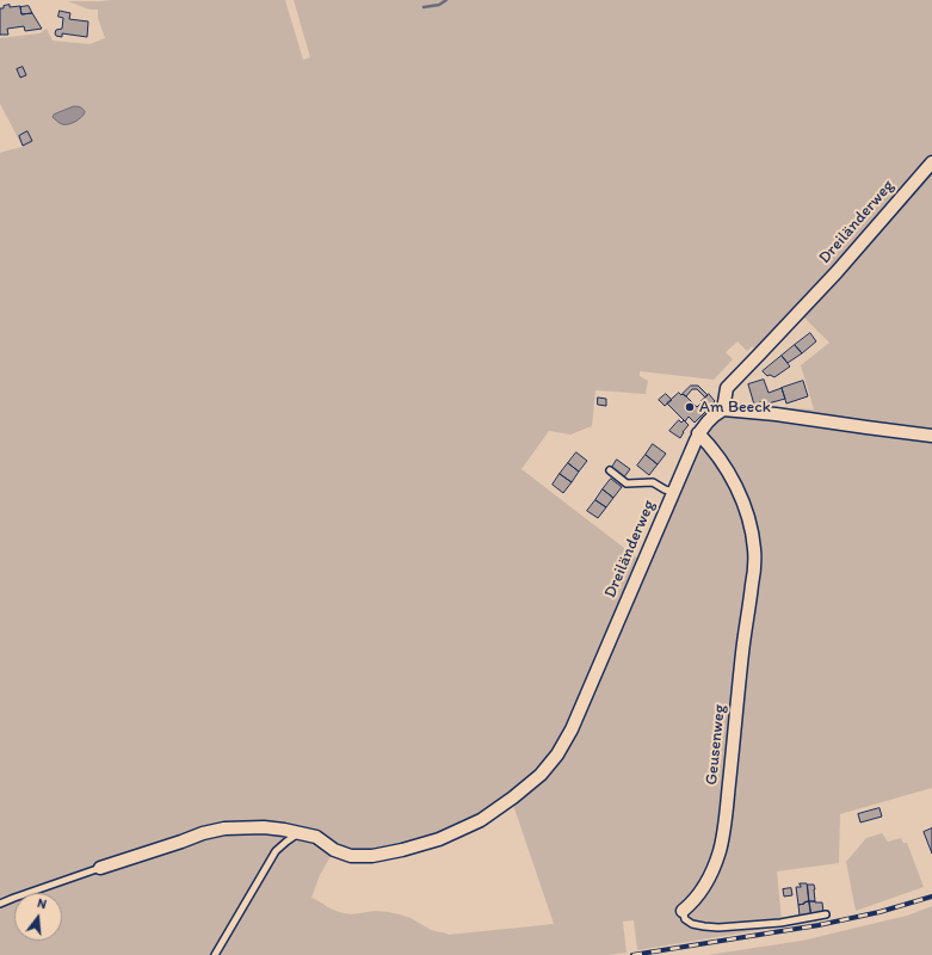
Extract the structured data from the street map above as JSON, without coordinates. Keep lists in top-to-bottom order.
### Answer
{
  "streets": {
    "street": ["Dreiländerweg", "Geusenweg"]
  },
  "crossings": [
    ["Dreiländerweg", "Geusenweg"]
  ],
  "places": ["Am Beeck"],
  "north": "top"
}
